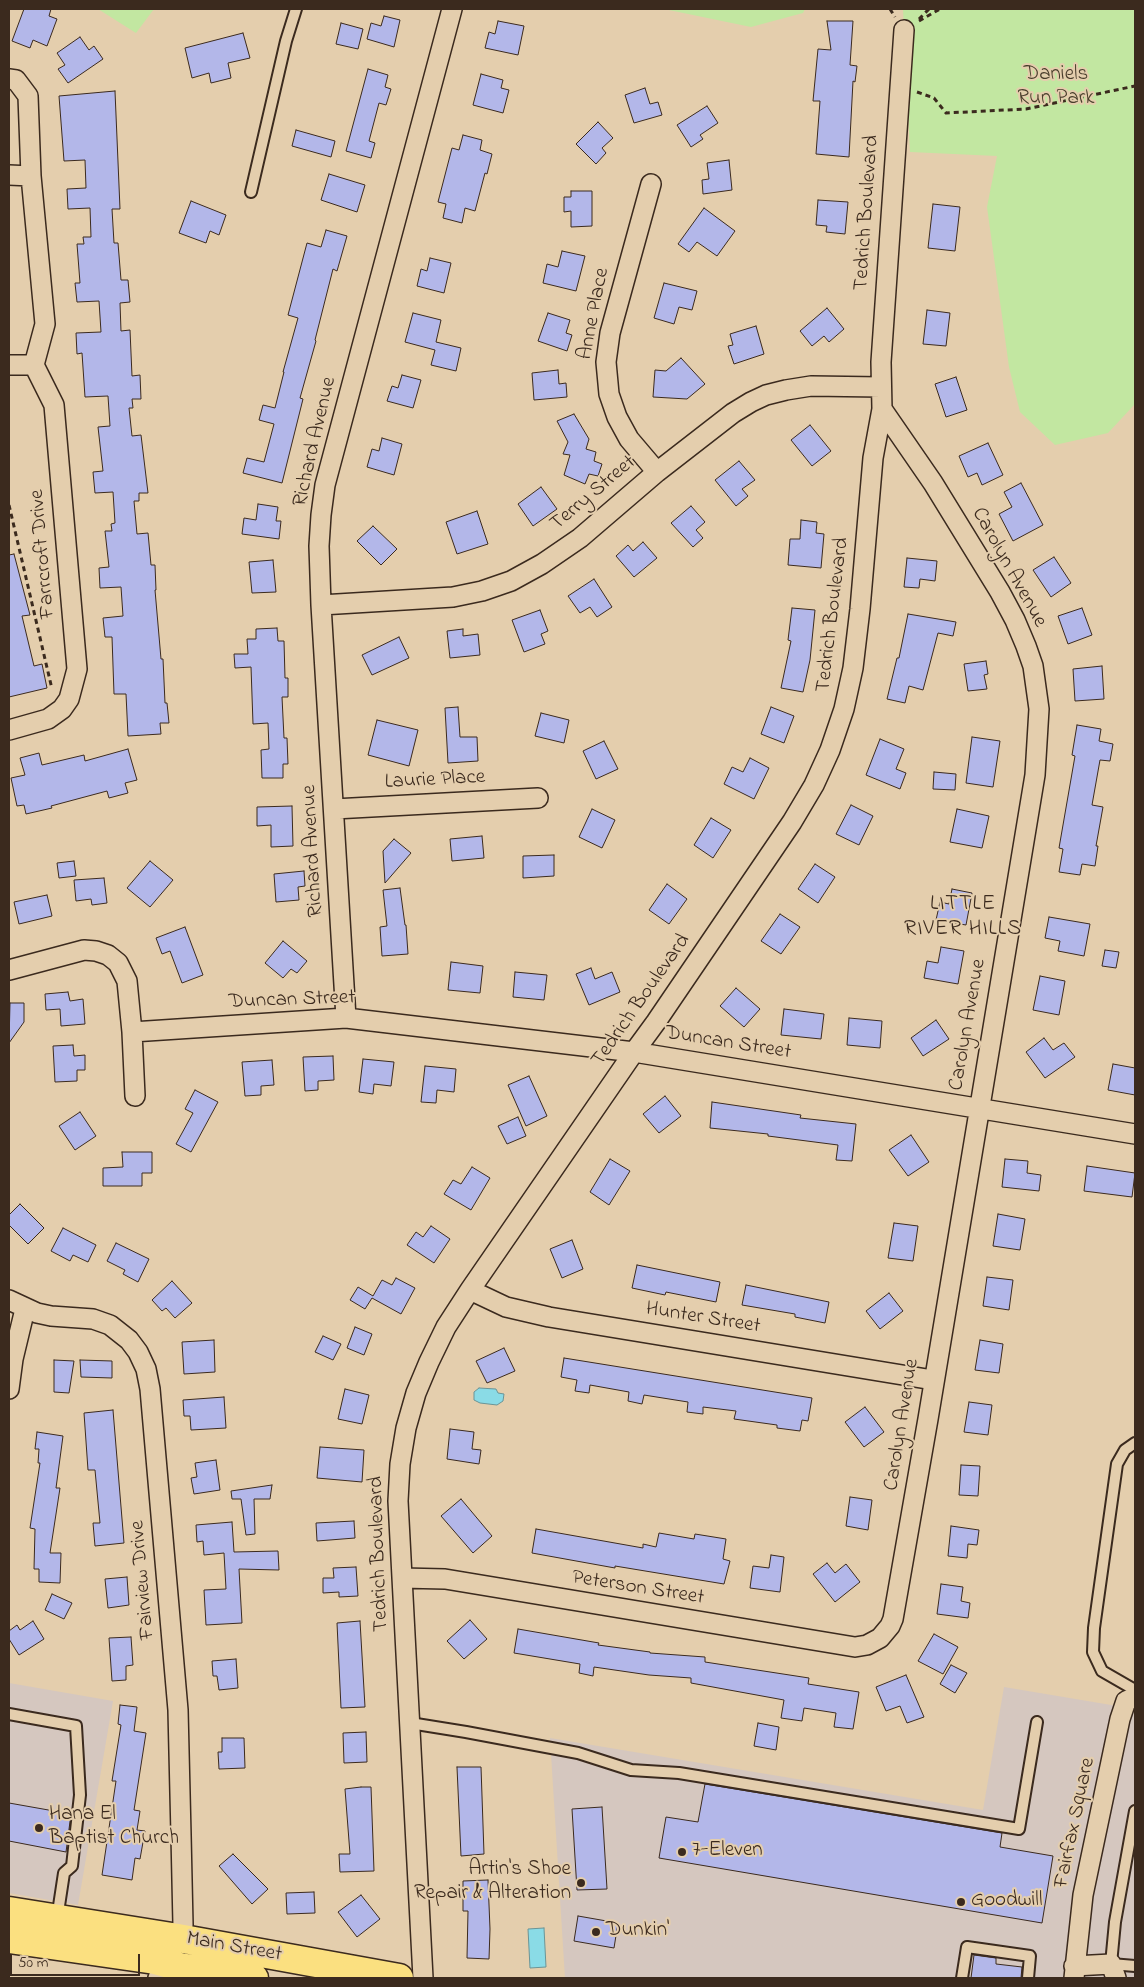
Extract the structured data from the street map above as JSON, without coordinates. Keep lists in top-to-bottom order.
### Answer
{
  "streets": {
    "main road": ["Main Street"],
    "street": [
      "Tedrich Boulevard",
      "Anne Place",
      "Richard Avenue",
      "Terry Street",
      "Farrcroft Drive",
      "Carolyn Avenue",
      "Laurie Place",
      "Duncan Street",
      "Hunter Street",
      "Fairview Drive",
      "Peterson Street",
      "Fairfax Square"
    ]
  },
  "crossings": [
    ["Tedrich Boulevard", "Terry Street"],
    ["Tedrich Boulevard", "Carolyn Avenue"],
    ["Tedrich Boulevard", "Duncan Street"],
    ["Tedrich Boulevard", "Hunter Street"],
    ["Tedrich Boulevard", "Peterson Street"],
    ["Anne Place", "Terry Street"],
    ["Richard Avenue", "Terry Street"],
    ["Richard Avenue", "Laurie Place"],
    ["Richard Avenue", "Duncan Street"],
    ["Carolyn Avenue", "Duncan Street"],
    ["Carolyn Avenue", "Hunter Street"],
    ["Carolyn Avenue", "Peterson Street"],
    ["Fairview Drive", "Main Street"]
  ],
  "districts": ["LITTLE RIVER HILLS"],
  "parks": ["Daniels Run Park"],
  "places": [
    "Hana El Baptist Church",
    "7-Eleven",
    "Artin's Shoe Repair & Alteration",
    "Goodwill",
    "Dunkin'"
  ],
  "scale_bar": "50 m"
}
